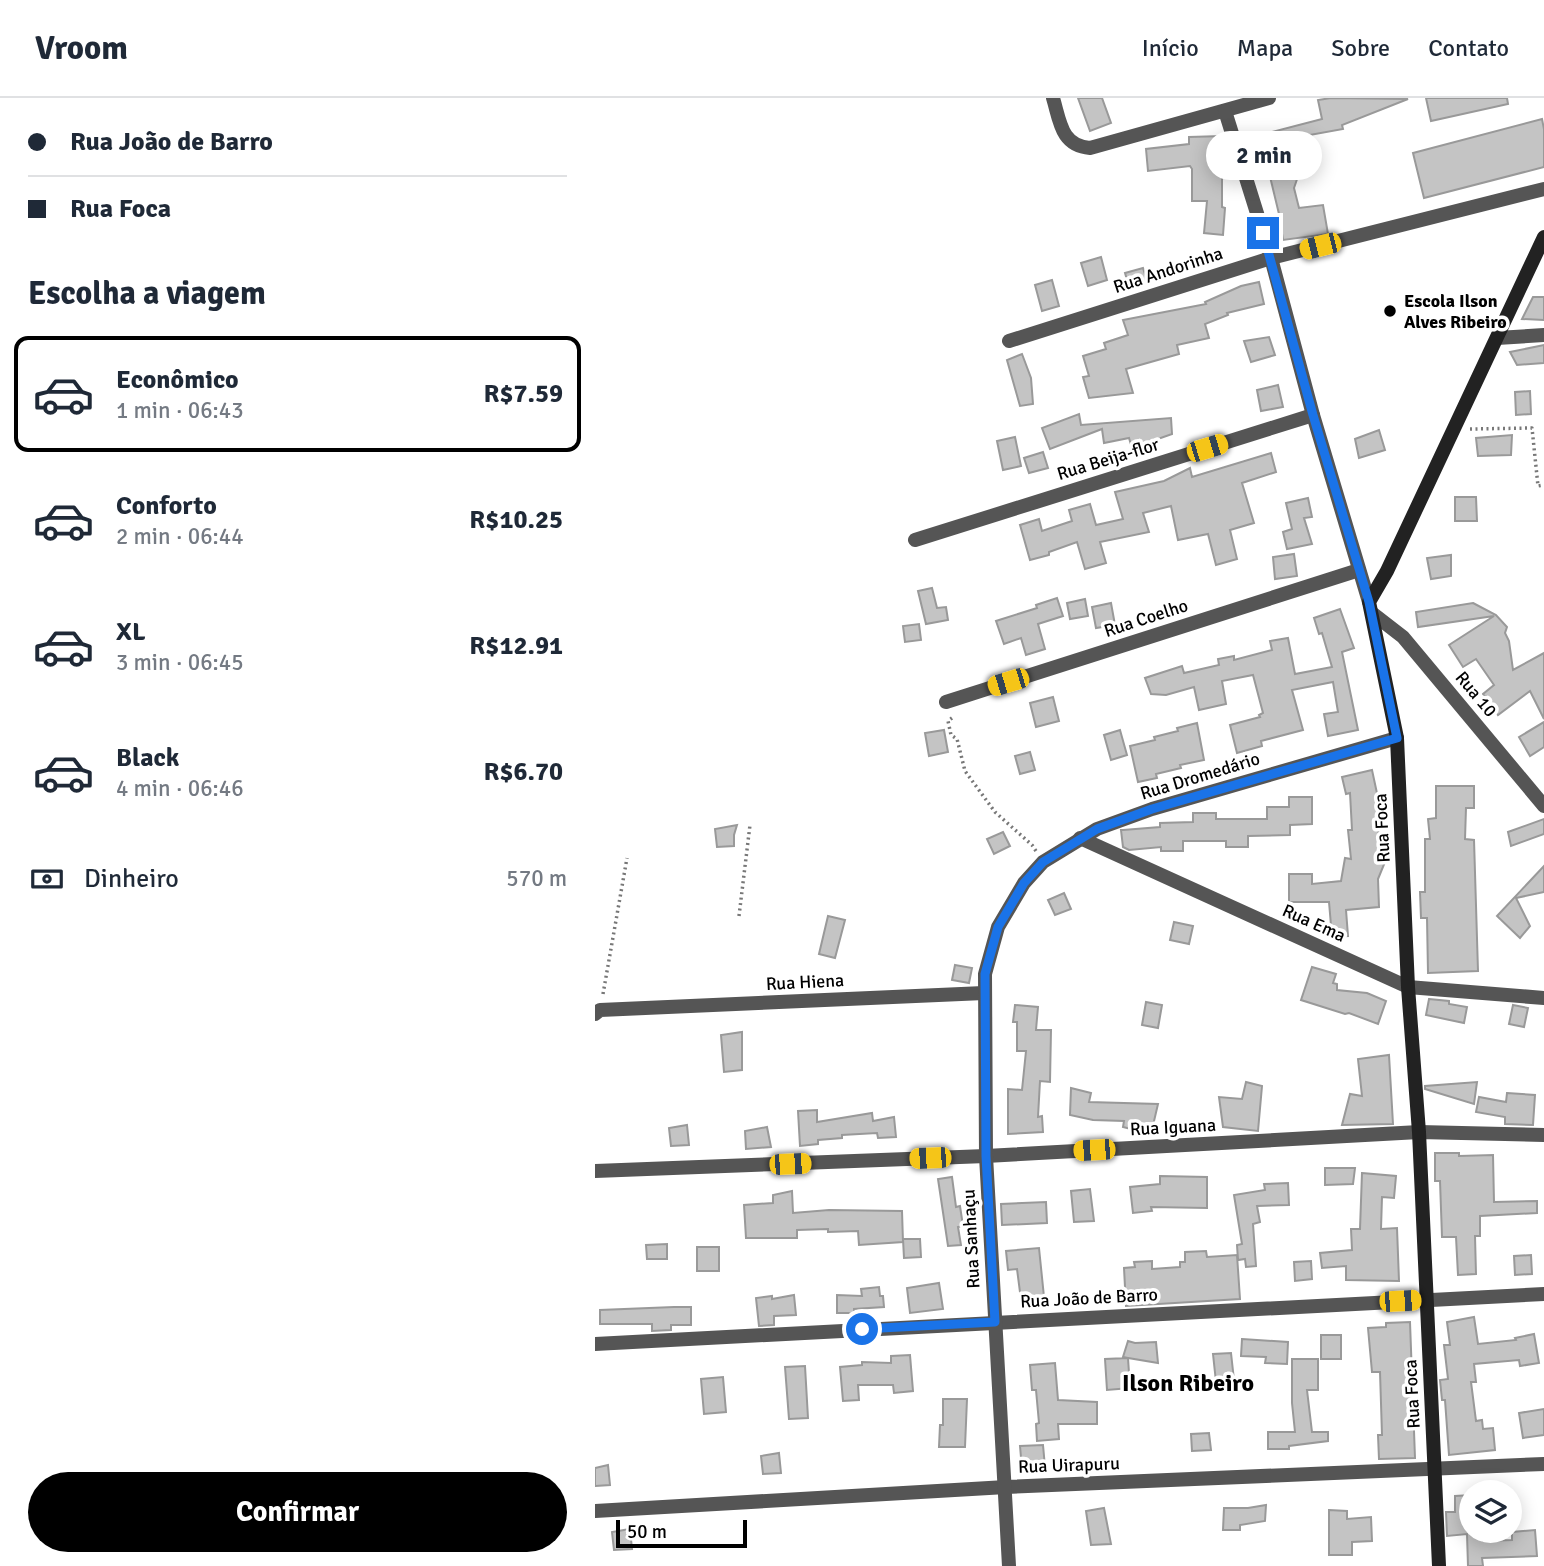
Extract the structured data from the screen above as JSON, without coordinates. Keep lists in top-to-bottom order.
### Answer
{
  "streets": {
    "street": [
      "Rua Andorinha",
      "Rua Beija-flor",
      "Rua Coelho",
      "Rua 10",
      "Rua Dromedário",
      "Rua Foca",
      "Rua Ema",
      "Rua Hiena",
      "Rua Iguana",
      "Rua Sanhaçu",
      "Rua João de Barro",
      "Rua Uirapuru"
    ]
  },
  "crossings": [
    ["Rua Andorinha", "Rua Foca"],
    ["Rua Beija-flor", "Rua Foca"],
    ["Rua Coelho", "Rua Foca"],
    ["Rua 10", "Rua Foca"],
    ["Rua Dromedário", "Rua Foca"],
    ["Rua Dromedário", "Rua Ema"],
    ["Rua Dromedário", "Rua Hiena"],
    ["Rua Dromedário", "Rua Sanhaçu"],
    ["Rua Foca", "Rua Ema"],
    ["Rua Foca", "Rua Iguana"],
    ["Rua Foca", "Rua João de Barro"],
    ["Rua Foca", "Rua Uirapuru"],
    ["Rua Hiena", "Rua Sanhaçu"],
    ["Rua Iguana", "Rua Sanhaçu"],
    ["Rua Sanhaçu", "Rua João de Barro"],
    ["Rua Sanhaçu", "Rua Uirapuru"]
  ],
  "districts": ["Ilson Ribeiro"],
  "places": ["Escola Ilson Alves Ribeiro"],
  "scale_bar": "50 m",
  "page": {
    "header": "Vroom",
    "nav": [
      "Início",
      "Mapa",
      "Sobre",
      "Contato"
    ],
    "banner": ["Rua João de Barro", "Rua Foca"],
    "bubble": "2 min",
    "heading": "Escolha a viagem",
    "list": [
      {
        "name": "Econômico",
        "note": "1 min · 06:43",
        "value": "R$7.59"
      },
      {
        "name": "Conforto",
        "note": "2 min · 06:44",
        "value": "R$10.25"
      },
      {
        "name": "XL",
        "note": "3 min · 06:45",
        "value": "R$12.91"
      },
      {
        "name": "Black",
        "note": "4 min · 06:46",
        "value": "R$6.70"
      }
    ],
    "pay": ["Dinheiro", "570 m"],
    "buttons": "Confirmar",
    "scale": "50 m"
  }
}
